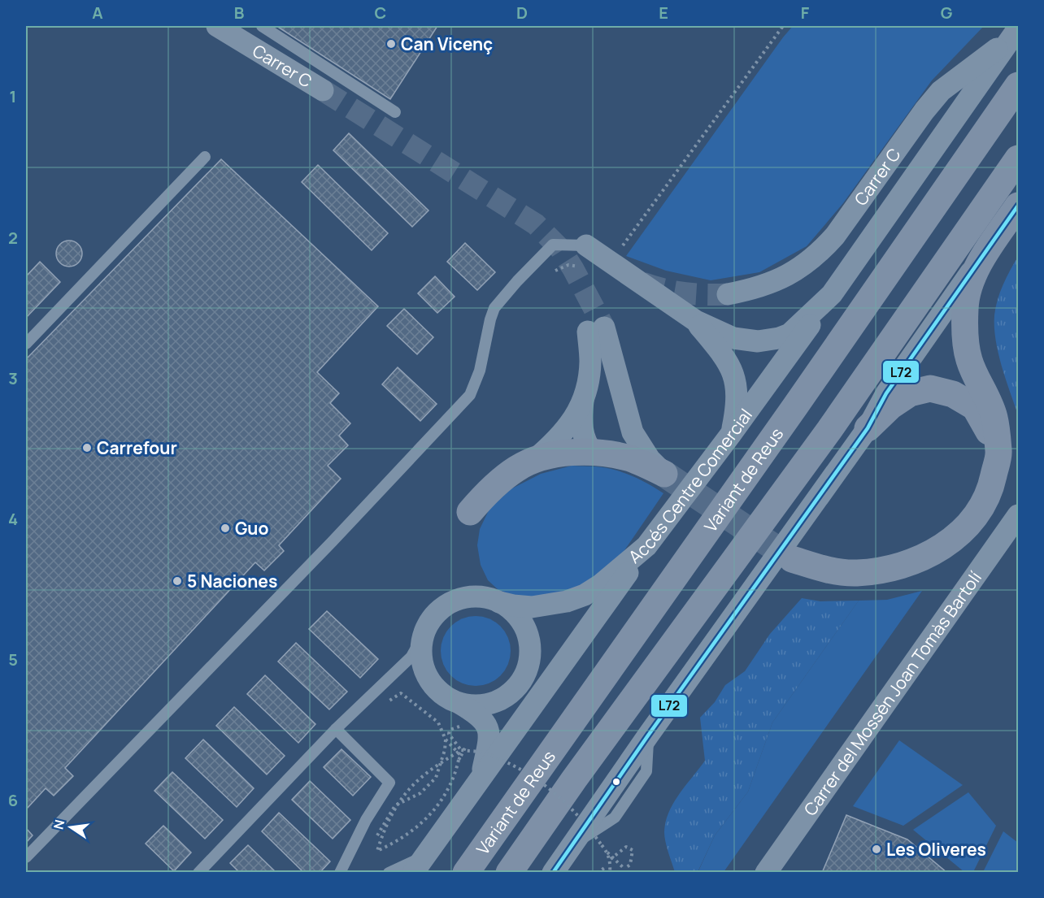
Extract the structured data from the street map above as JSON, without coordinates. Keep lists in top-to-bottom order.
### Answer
{
  "streets": {
    "highway": ["Variant de Reus"],
    "street": ["Carrer C", "Accés Centre Comercial", "Carrer del Mossèn Joan Tomàs Bartolí"]
  },
  "places": [
    "Can Vicenç",
    "Carrefour",
    "Guo",
    "5 Naciones",
    "Les Oliveres"
  ],
  "lines": ["transit line L72"],
  "north": "left",
  "grid": {
    "columns": [
      "A",
      "B",
      "C",
      "D",
      "E",
      "F",
      "G"
    ],
    "rows": [
      "1",
      "2",
      "3",
      "4",
      "5",
      "6"
    ]
  }
}
